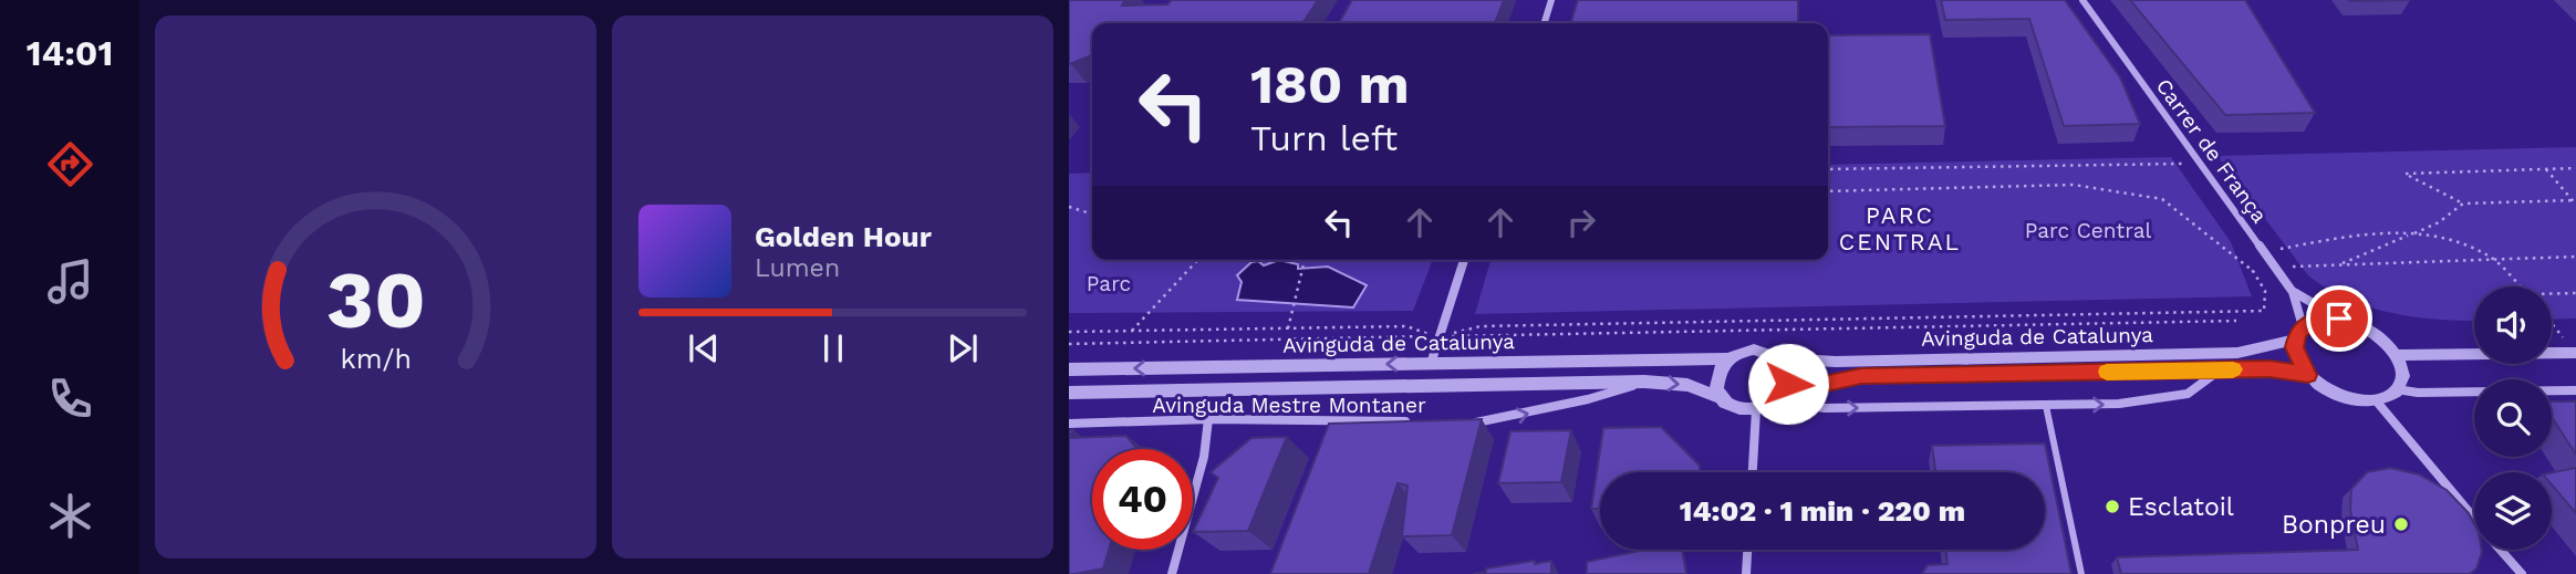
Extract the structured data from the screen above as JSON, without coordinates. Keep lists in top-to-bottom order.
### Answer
{
  "streets": {
    "street": ["Carrer de França", "Avinguda de Catalunya", "Avinguda Mestre Montaner"]
  },
  "crossings": [
    ["Carrer de França", "Avinguda de Catalunya"]
  ],
  "districts": ["PARC CENTRAL"],
  "parks": ["Parc Central", "Parc"],
  "places": ["Esclatoil", "Bonpreu"],
  "page": {
    "tabs": "14:01",
    "turn": ["180 m", "Turn left"],
    "song": ["Golden Hour", "Lumen"],
    "limit": "40",
    "trip": "14:02 · 1 min · 220 m",
    "gauge": ["30", "km/h"]
  }
}
